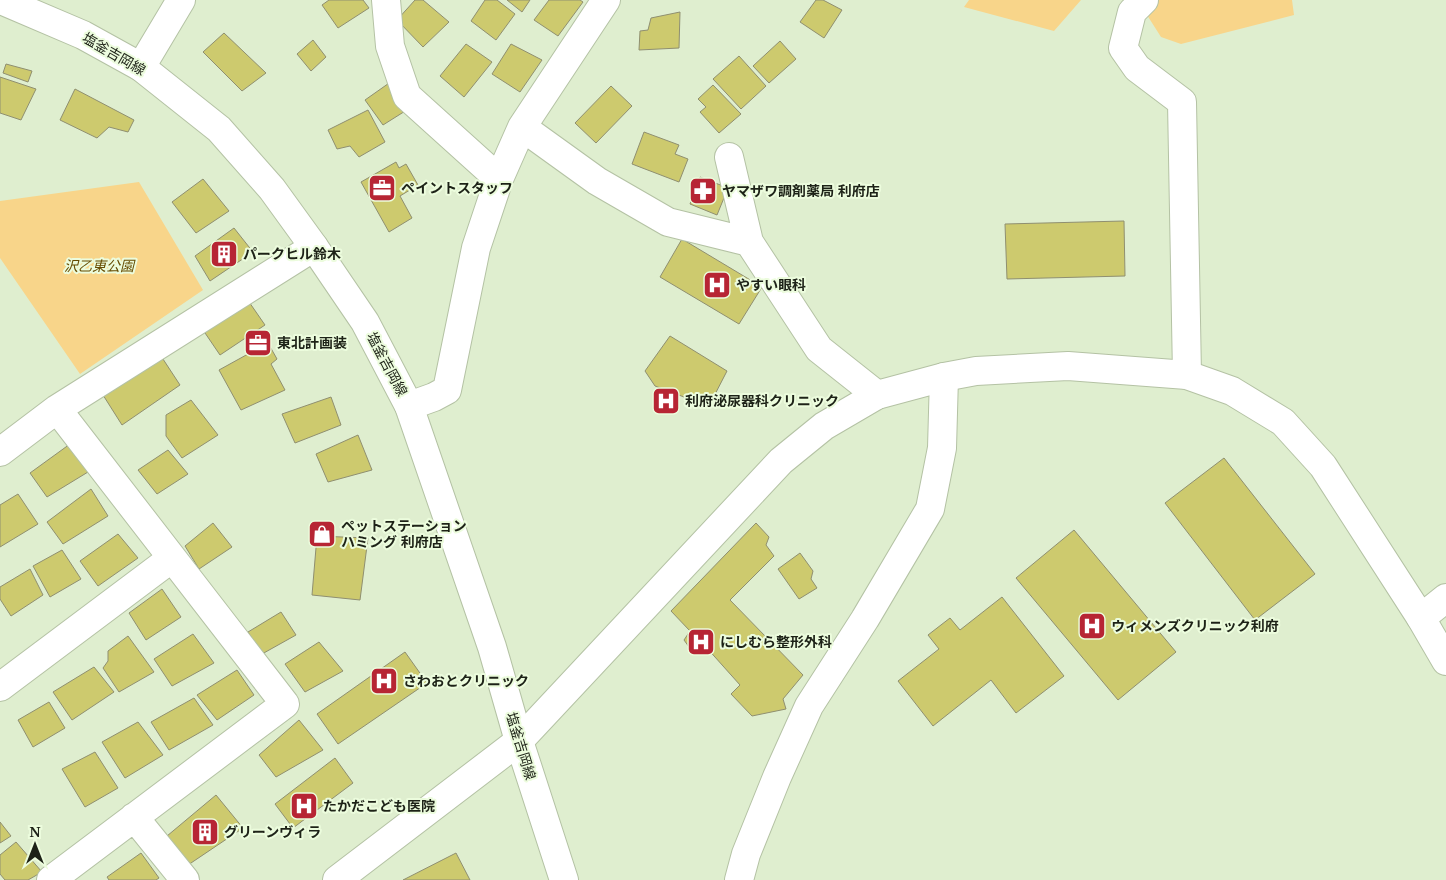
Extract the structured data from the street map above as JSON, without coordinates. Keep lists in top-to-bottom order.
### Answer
{
  "streets": {
    "street": ["塩釜吉岡線"]
  },
  "parks": ["沢乙東公園"],
  "places": {
    "office": ["ペイントスタッフ", "東北計画装"],
    "pharmacy": ["ヤマザワ調剤薬局 利府店"],
    "building": ["パークヒル鈴木", "グリーンヴィラ"],
    "hospital": [
      "やすい眼科",
      "利府泌尿器科クリニック",
      "ウィメンズクリニック利府",
      "にしむら整形外科",
      "さわおとクリニック",
      "たかだこども医院"
    ],
    "shop": ["ペットステーション ハミング 利府店"]
  },
  "north": "top"
}
